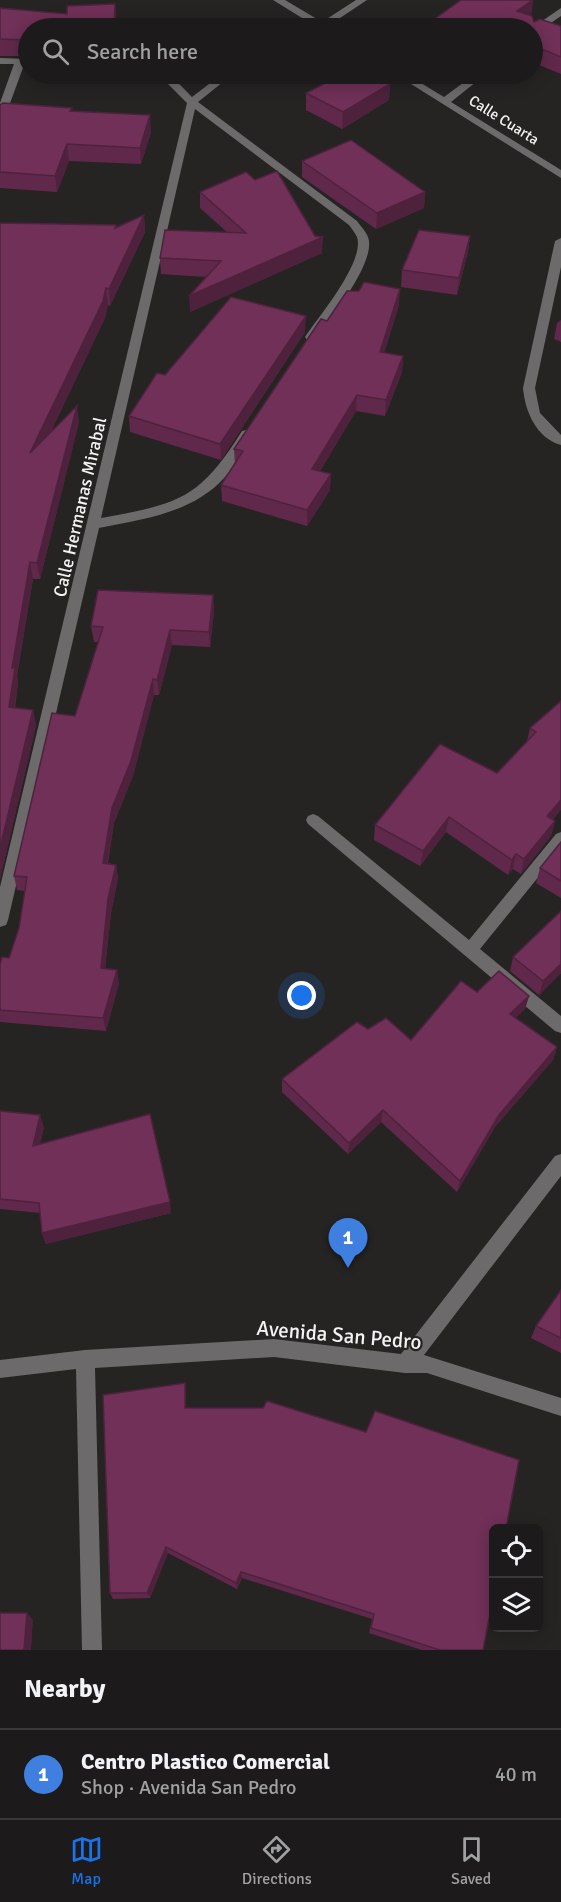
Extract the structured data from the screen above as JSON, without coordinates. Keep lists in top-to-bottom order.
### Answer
{
  "streets": {
    "street": ["Calle Cuarta", "Calle Hermanas Mirabal", "Avenida San Pedro"]
  },
  "page": {
    "search": "Search here",
    "pins": "1",
    "heading": "Nearby",
    "list": [
      {
        "mark": "1",
        "name": "Centro Plastico Comercial",
        "note": "Shop · Avenida San Pedro",
        "value": "40 m"
      }
    ],
    "nav": ["Map", "Directions", "Saved"]
  }
}
